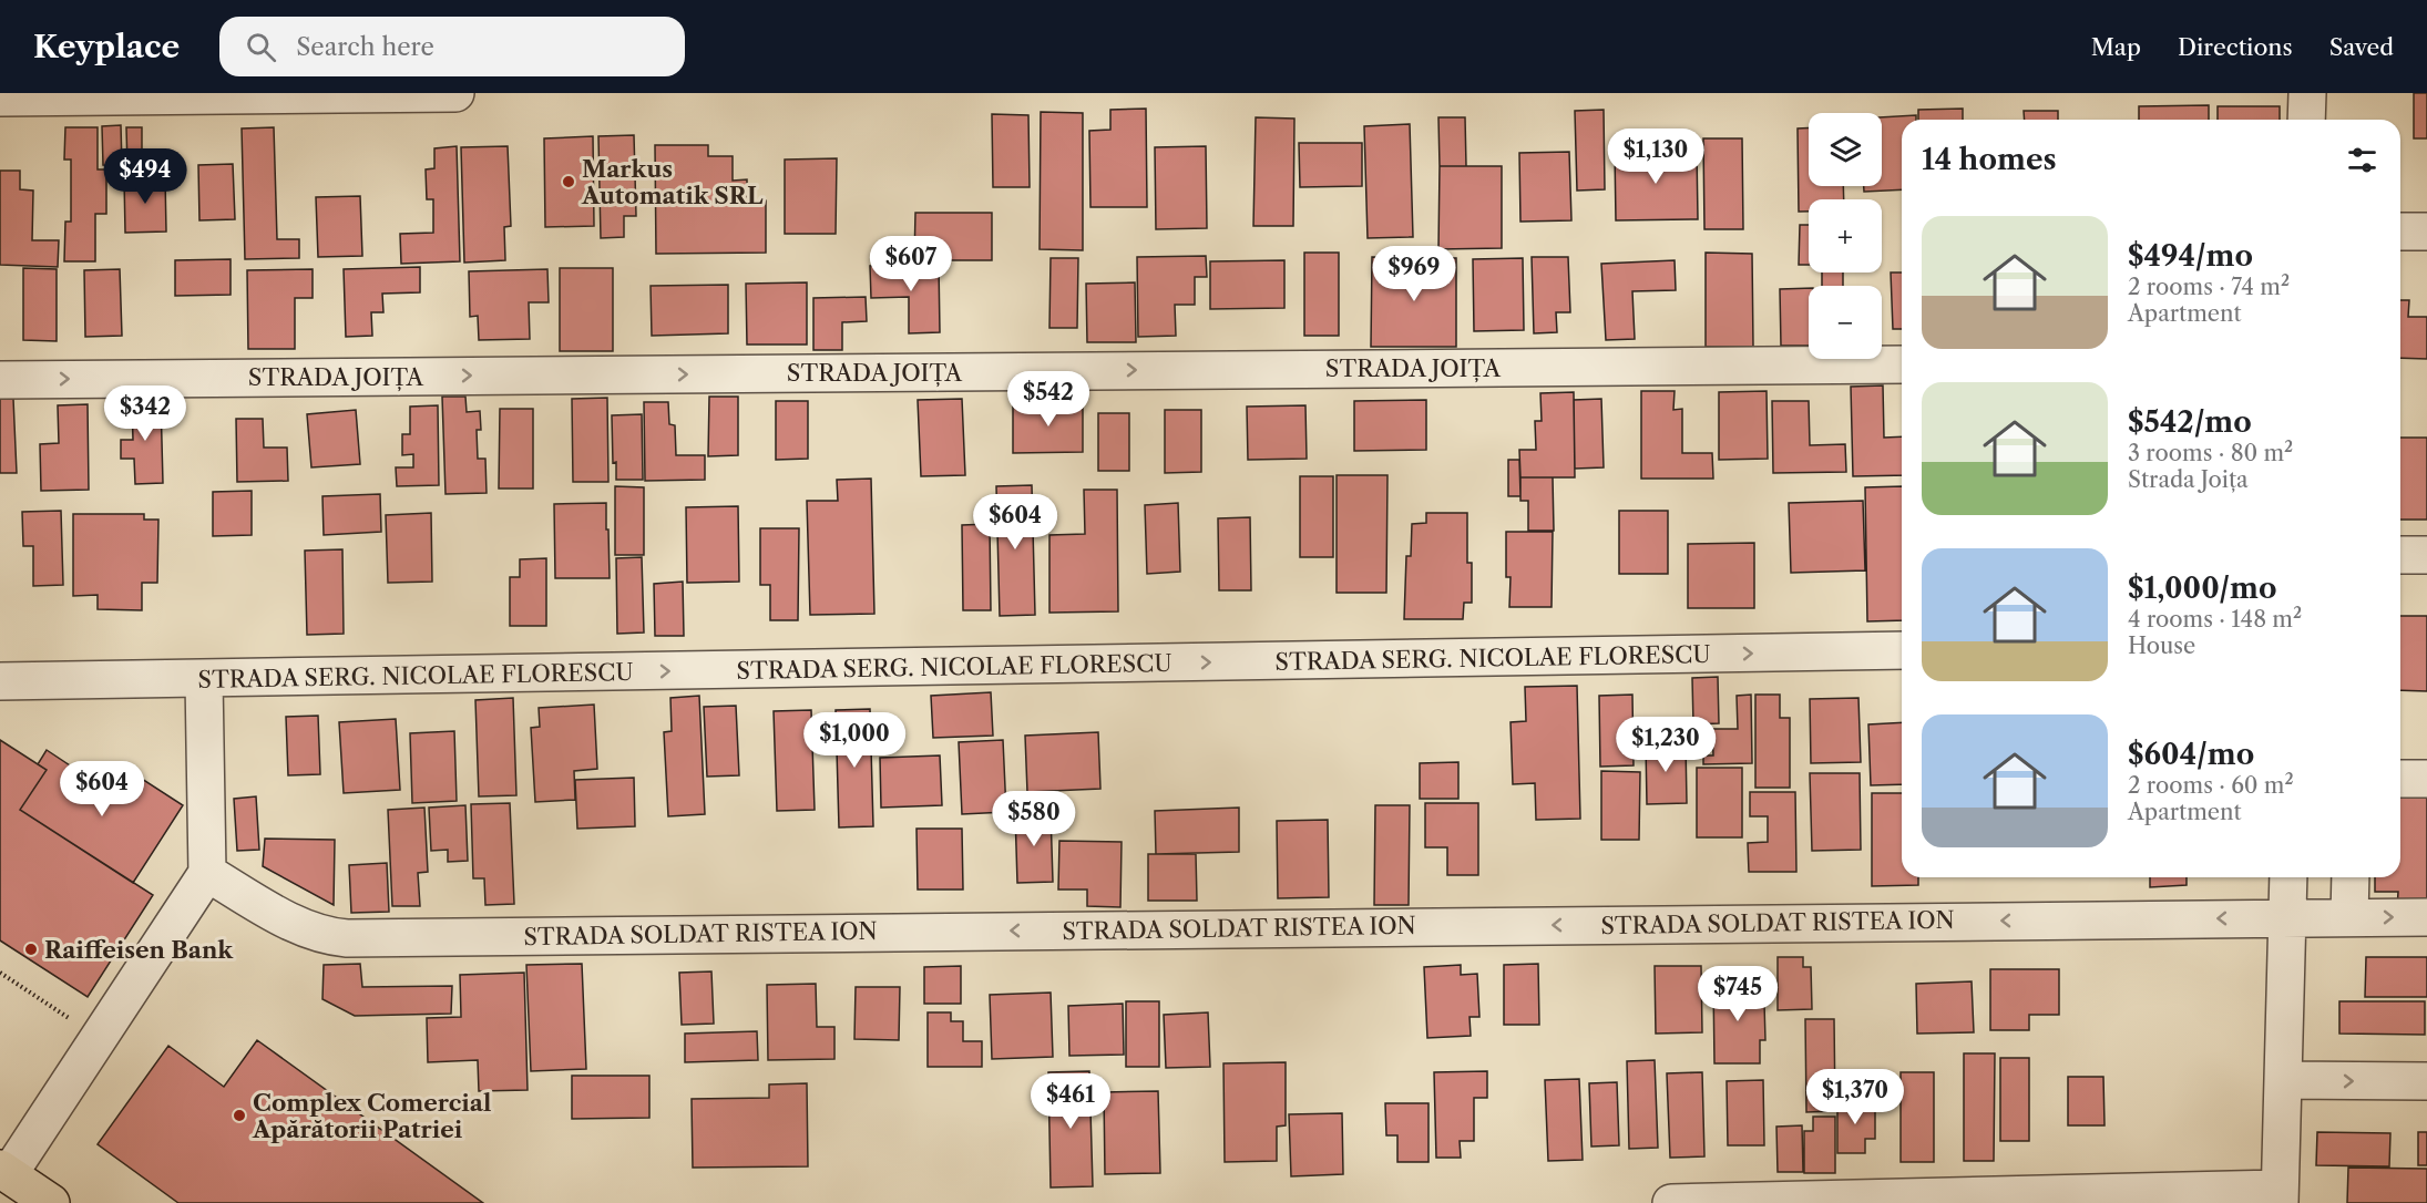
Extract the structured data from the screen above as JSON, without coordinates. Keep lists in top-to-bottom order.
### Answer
{
  "streets": {
    "street": ["STRADA JOIȚA", "STRADA SERG. NICOLAE FLORESCU", "STRADA SOLDAT RISTEA ION"]
  },
  "one_way": ["STRADA JOIȚA", "STRADA SERG. NICOLAE FLORESCU"],
  "places": ["Markus Automatik SRL", "Raiffeisen Bank", "Complex Comercial Apărătorii Patriei"],
  "page": {
    "header": "Keyplace",
    "search": "Search here",
    "nav": ["Map", "Directions", "Saved"],
    "map_buttons": ["+", "−"],
    "heading": "14 homes",
    "price": [
      "$1,130",
      "$494",
      "$607",
      "$969",
      "$542",
      "$342",
      "$604",
      "$1,000",
      "$1,230",
      "$604",
      "$580",
      "$745",
      "$1,370",
      "$461"
    ],
    "list": [
      {
        "name": "$494/mo",
        "note": "2 rooms · 74 m² · Apartment"
      },
      {
        "name": "$542/mo",
        "note": "3 rooms · 80 m² · Strada Joița"
      },
      {
        "name": "$1,000/mo",
        "note": "4 rooms · 148 m² · House"
      },
      {
        "name": "$604/mo",
        "note": "2 rooms · 60 m² · Apartment"
      }
    ]
  }
}
